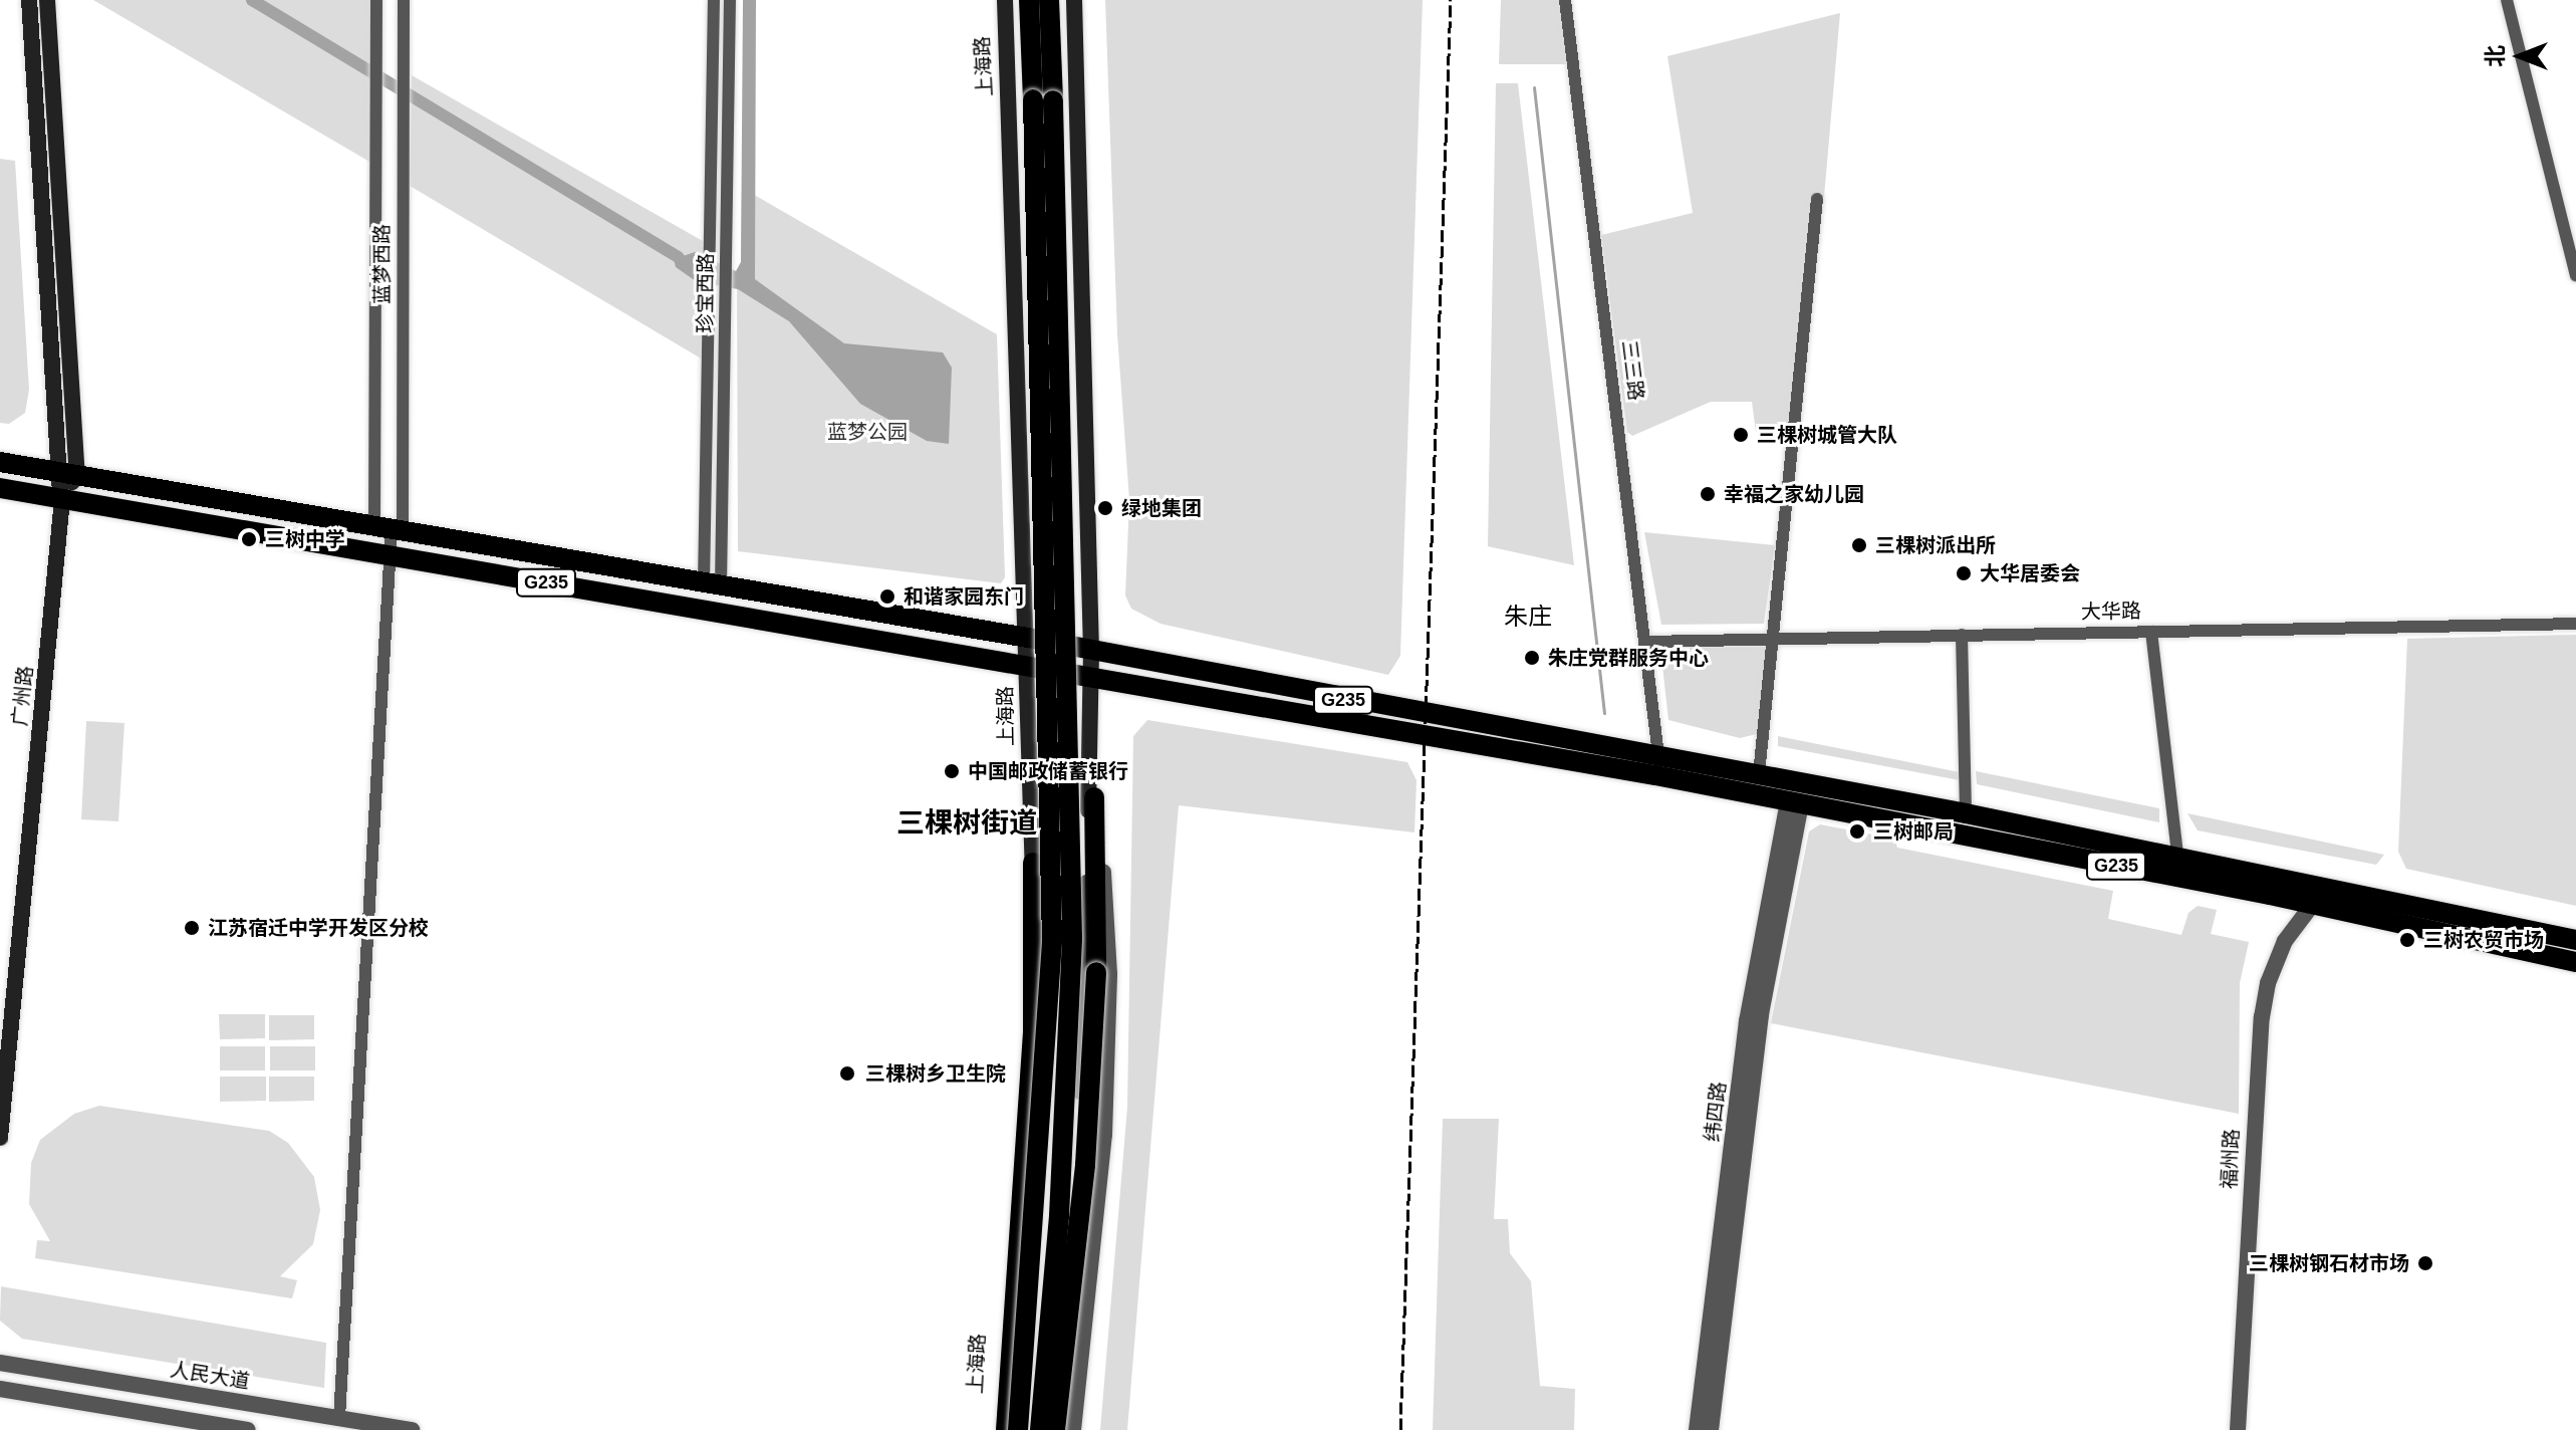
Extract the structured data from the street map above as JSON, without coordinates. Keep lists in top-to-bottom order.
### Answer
{
  "streets": {
    "highway": ["上海路", "G235"],
    "main road": ["广州路"],
    "street": [
      "蓝梦西路",
      "珍宝西路",
      "三三路",
      "大华路",
      "纬四路",
      "福州路",
      "人民大道"
    ]
  },
  "crossings": [
    ["上海路", "G235"],
    ["蓝梦西路", "G235"],
    ["珍宝西路", "G235"],
    ["三三路", "大华路"],
    ["G235", "广州路"],
    ["G235", "纬四路"],
    ["G235", "福州路"]
  ],
  "districts": ["朱庄", "三棵树街道"],
  "parks": ["蓝梦公园"],
  "places": [
    "三棵树城管大队",
    "幸福之家幼儿园",
    "绿地集团",
    "三树中学",
    "三棵树派出所",
    "大华居委会",
    "和谐家园东门",
    "朱庄党群服务中心",
    "中国邮政储蓄银行",
    "三树邮局",
    "江苏宿迁中学开发区分校",
    "三树农贸市场",
    "三棵树乡卫生院",
    "三棵树钢石材市场"
  ],
  "north": "left"
}
